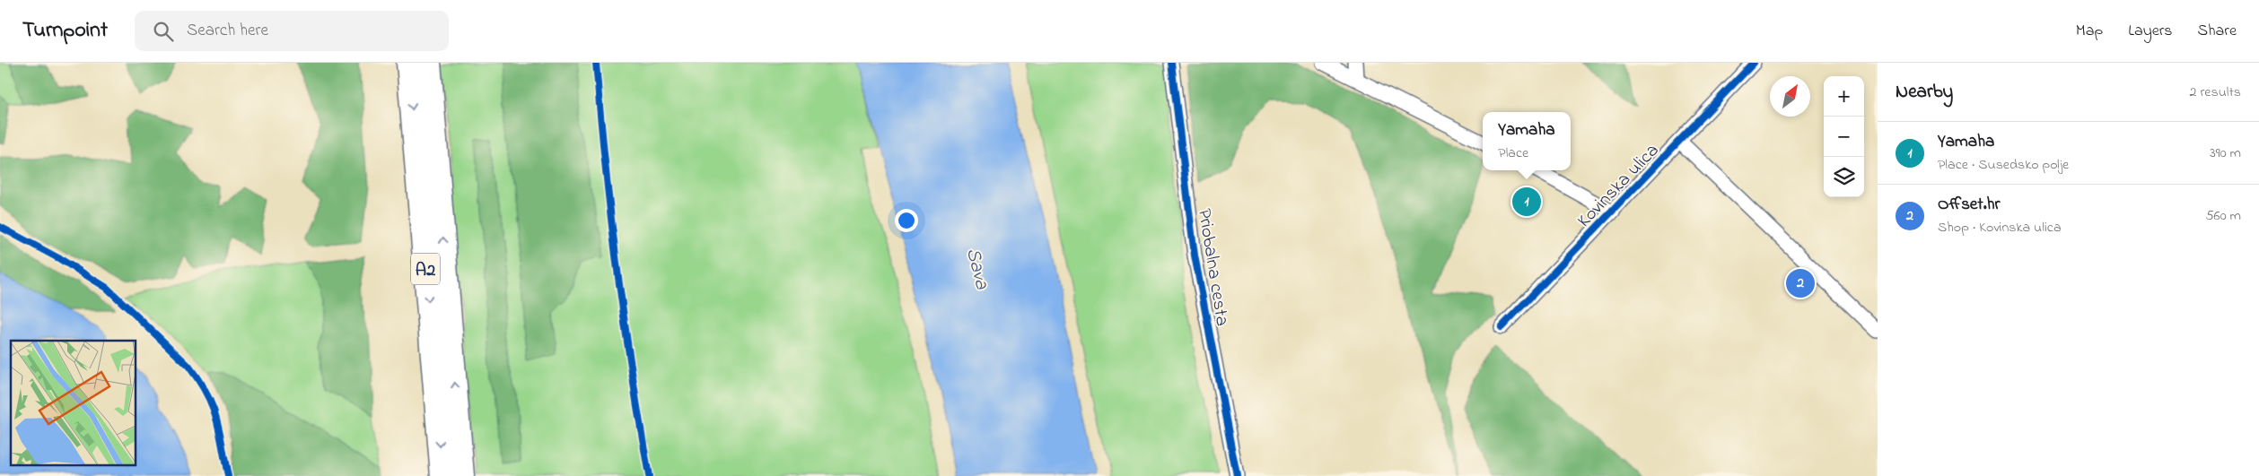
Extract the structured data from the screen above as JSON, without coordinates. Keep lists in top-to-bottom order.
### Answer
{
  "streets": {
    "highway": ["A2"],
    "street": ["Kovinska ulica", "Priobalna cesta"]
  },
  "water": ["Sava"],
  "north": "top right",
  "page": {
    "header": "Turnpoint",
    "search": "Search here",
    "nav": ["Map", "Layers", "Share"],
    "heading": ["Nearby", "2 results"],
    "map_buttons": ["+", "−"],
    "popup": ["Yamaha", "Place"],
    "list": [
      {
        "mark": "1",
        "name": "Yamaha",
        "note": "Place · Susedsko polje",
        "value": "390 m"
      },
      {
        "mark": "2",
        "name": "Offset.hr",
        "note": "Shop · Kovinska ulica",
        "value": "560 m"
      }
    ],
    "pins": ["1", "2"]
  }
}
